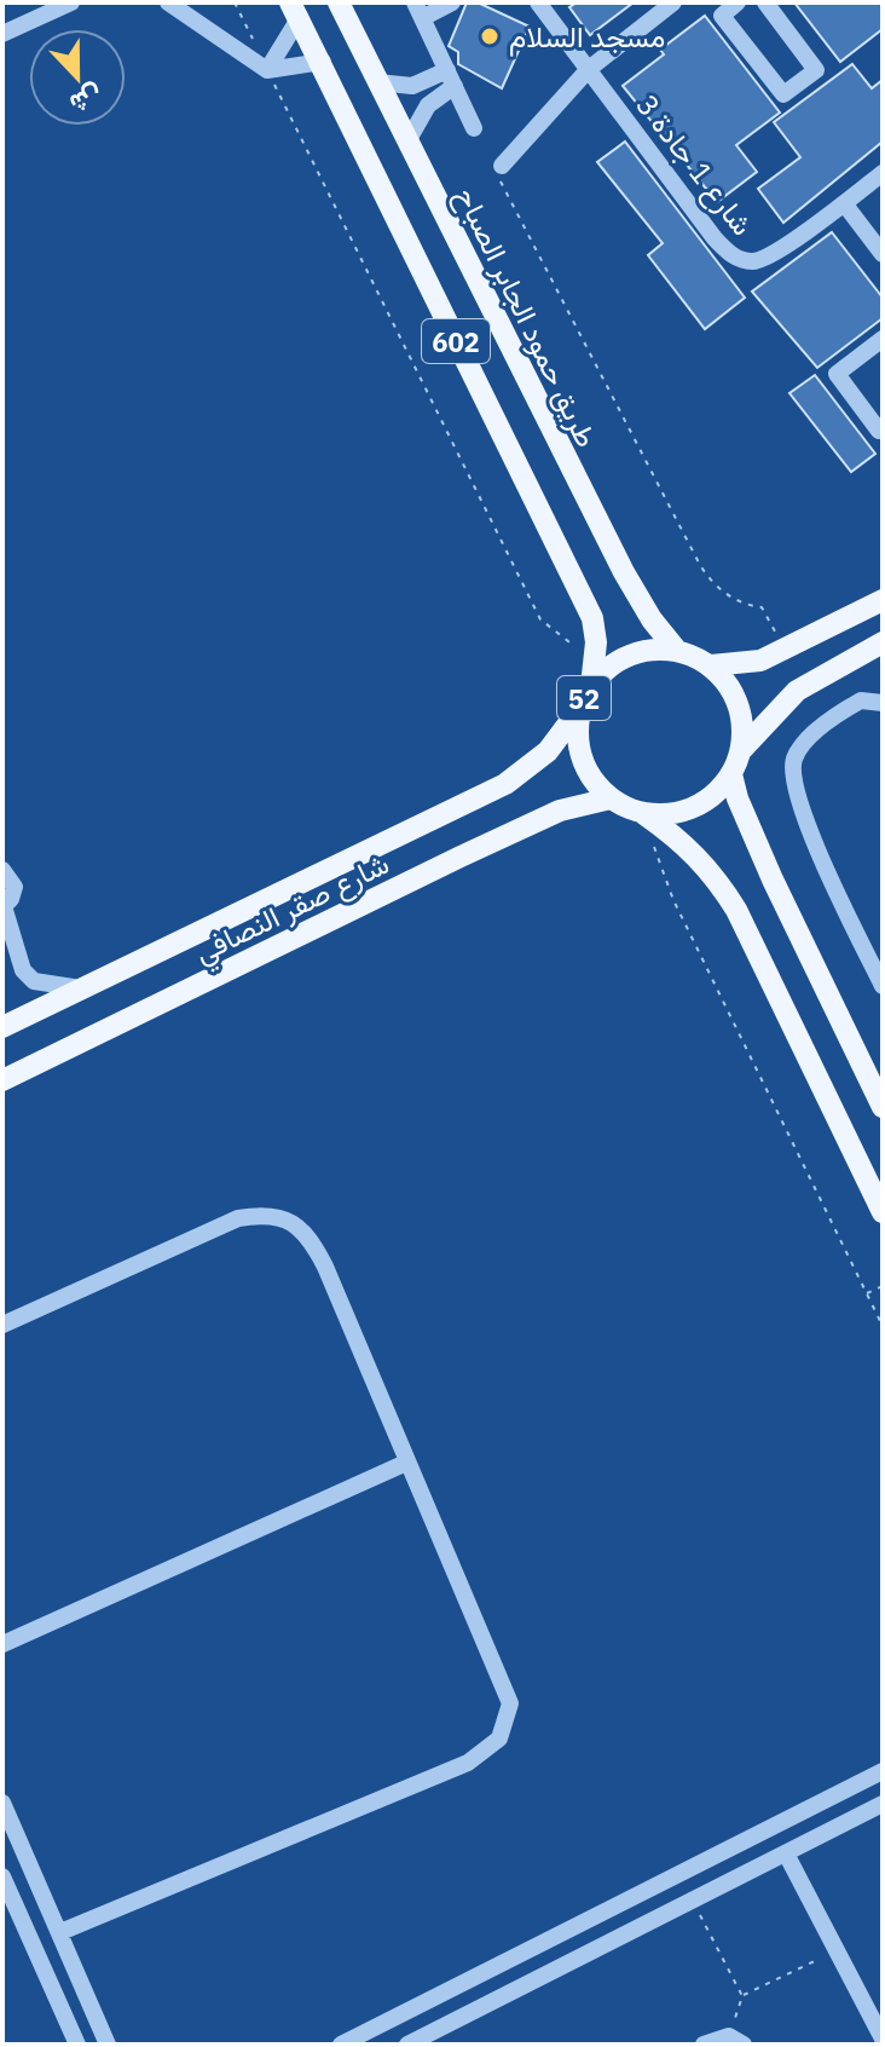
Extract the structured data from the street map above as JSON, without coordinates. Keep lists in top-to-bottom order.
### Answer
{
  "streets": {
    "main road": [
      "طريق حمود الجابر الصباح",
      "602",
      "52",
      "شارع صقر النصافي"
    ],
    "street": ["شارع 1 جادة 3"]
  },
  "crossings": [
    ["طريق حمود الجابر الصباح", "602"],
    ["طريق حمود الجابر الصباح", "52"],
    ["طريق حمود الجابر الصباح", "شارع صقر النصافي"],
    ["602", "52"],
    ["602", "شارع صقر النصافي"],
    ["52", "شارع صقر النصافي"]
  ],
  "places": ["مسجد السلام"],
  "north": "bottom"
}
